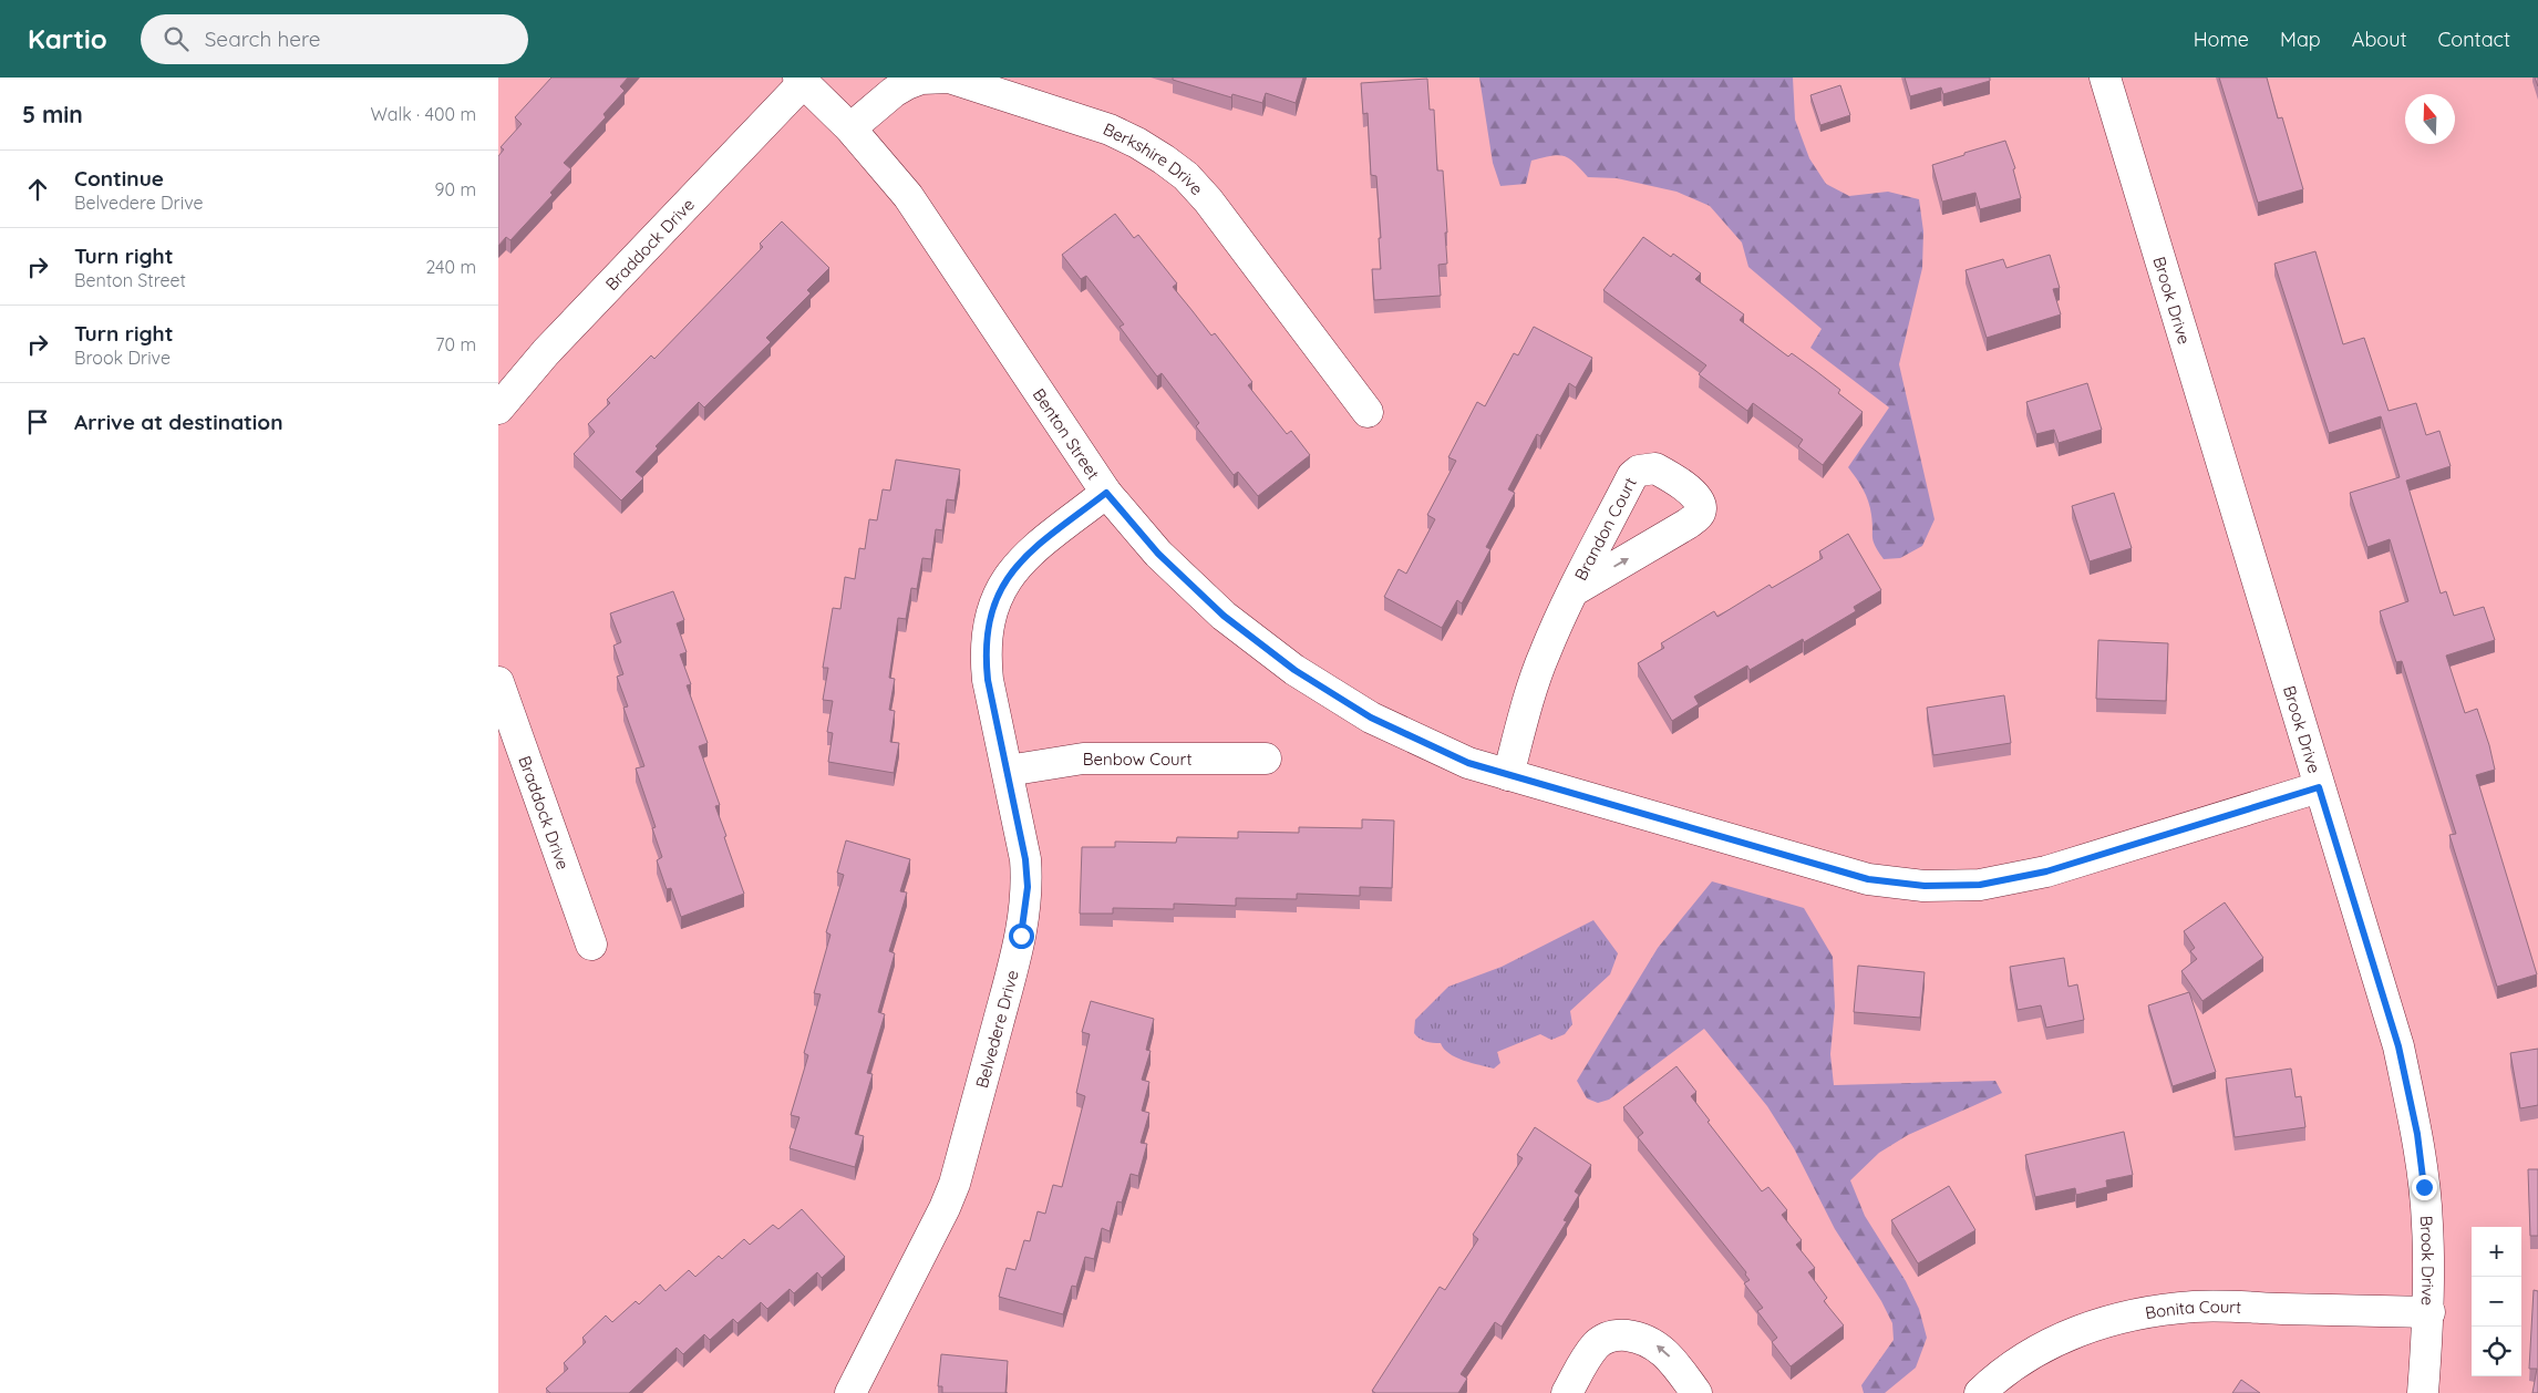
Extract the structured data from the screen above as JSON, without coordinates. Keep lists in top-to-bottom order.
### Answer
{
  "streets": {
    "street": [
      "Berkshire Drive",
      "Braddock Drive",
      "Brook Drive",
      "Benton Street",
      "Brandon Court",
      "Benbow Court",
      "Belvedere Drive",
      "Bonita Court"
    ]
  },
  "crossings": [
    ["Berkshire Drive", "Benton Street"],
    ["Braddock Drive", "Benton Street"],
    ["Brook Drive", "Benton Street"],
    ["Brook Drive", "Bonita Court"],
    ["Benton Street", "Brandon Court"],
    ["Benton Street", "Belvedere Drive"],
    ["Benbow Court", "Belvedere Drive"]
  ],
  "north": "top",
  "page": {
    "header": "Kartio",
    "search": "Search here",
    "nav": [
      "Home",
      "Map",
      "About",
      "Contact"
    ],
    "heading": ["5 min", "Walk · 400 m"],
    "list": [
      ["Continue", "Belvedere Drive", "90 m"],
      ["Turn right", "Benton Street", "240 m"],
      ["Turn right", "Brook Drive", "70 m"],
      "Arrive at destination"
    ],
    "map_buttons": ["+", "−"]
  }
}
